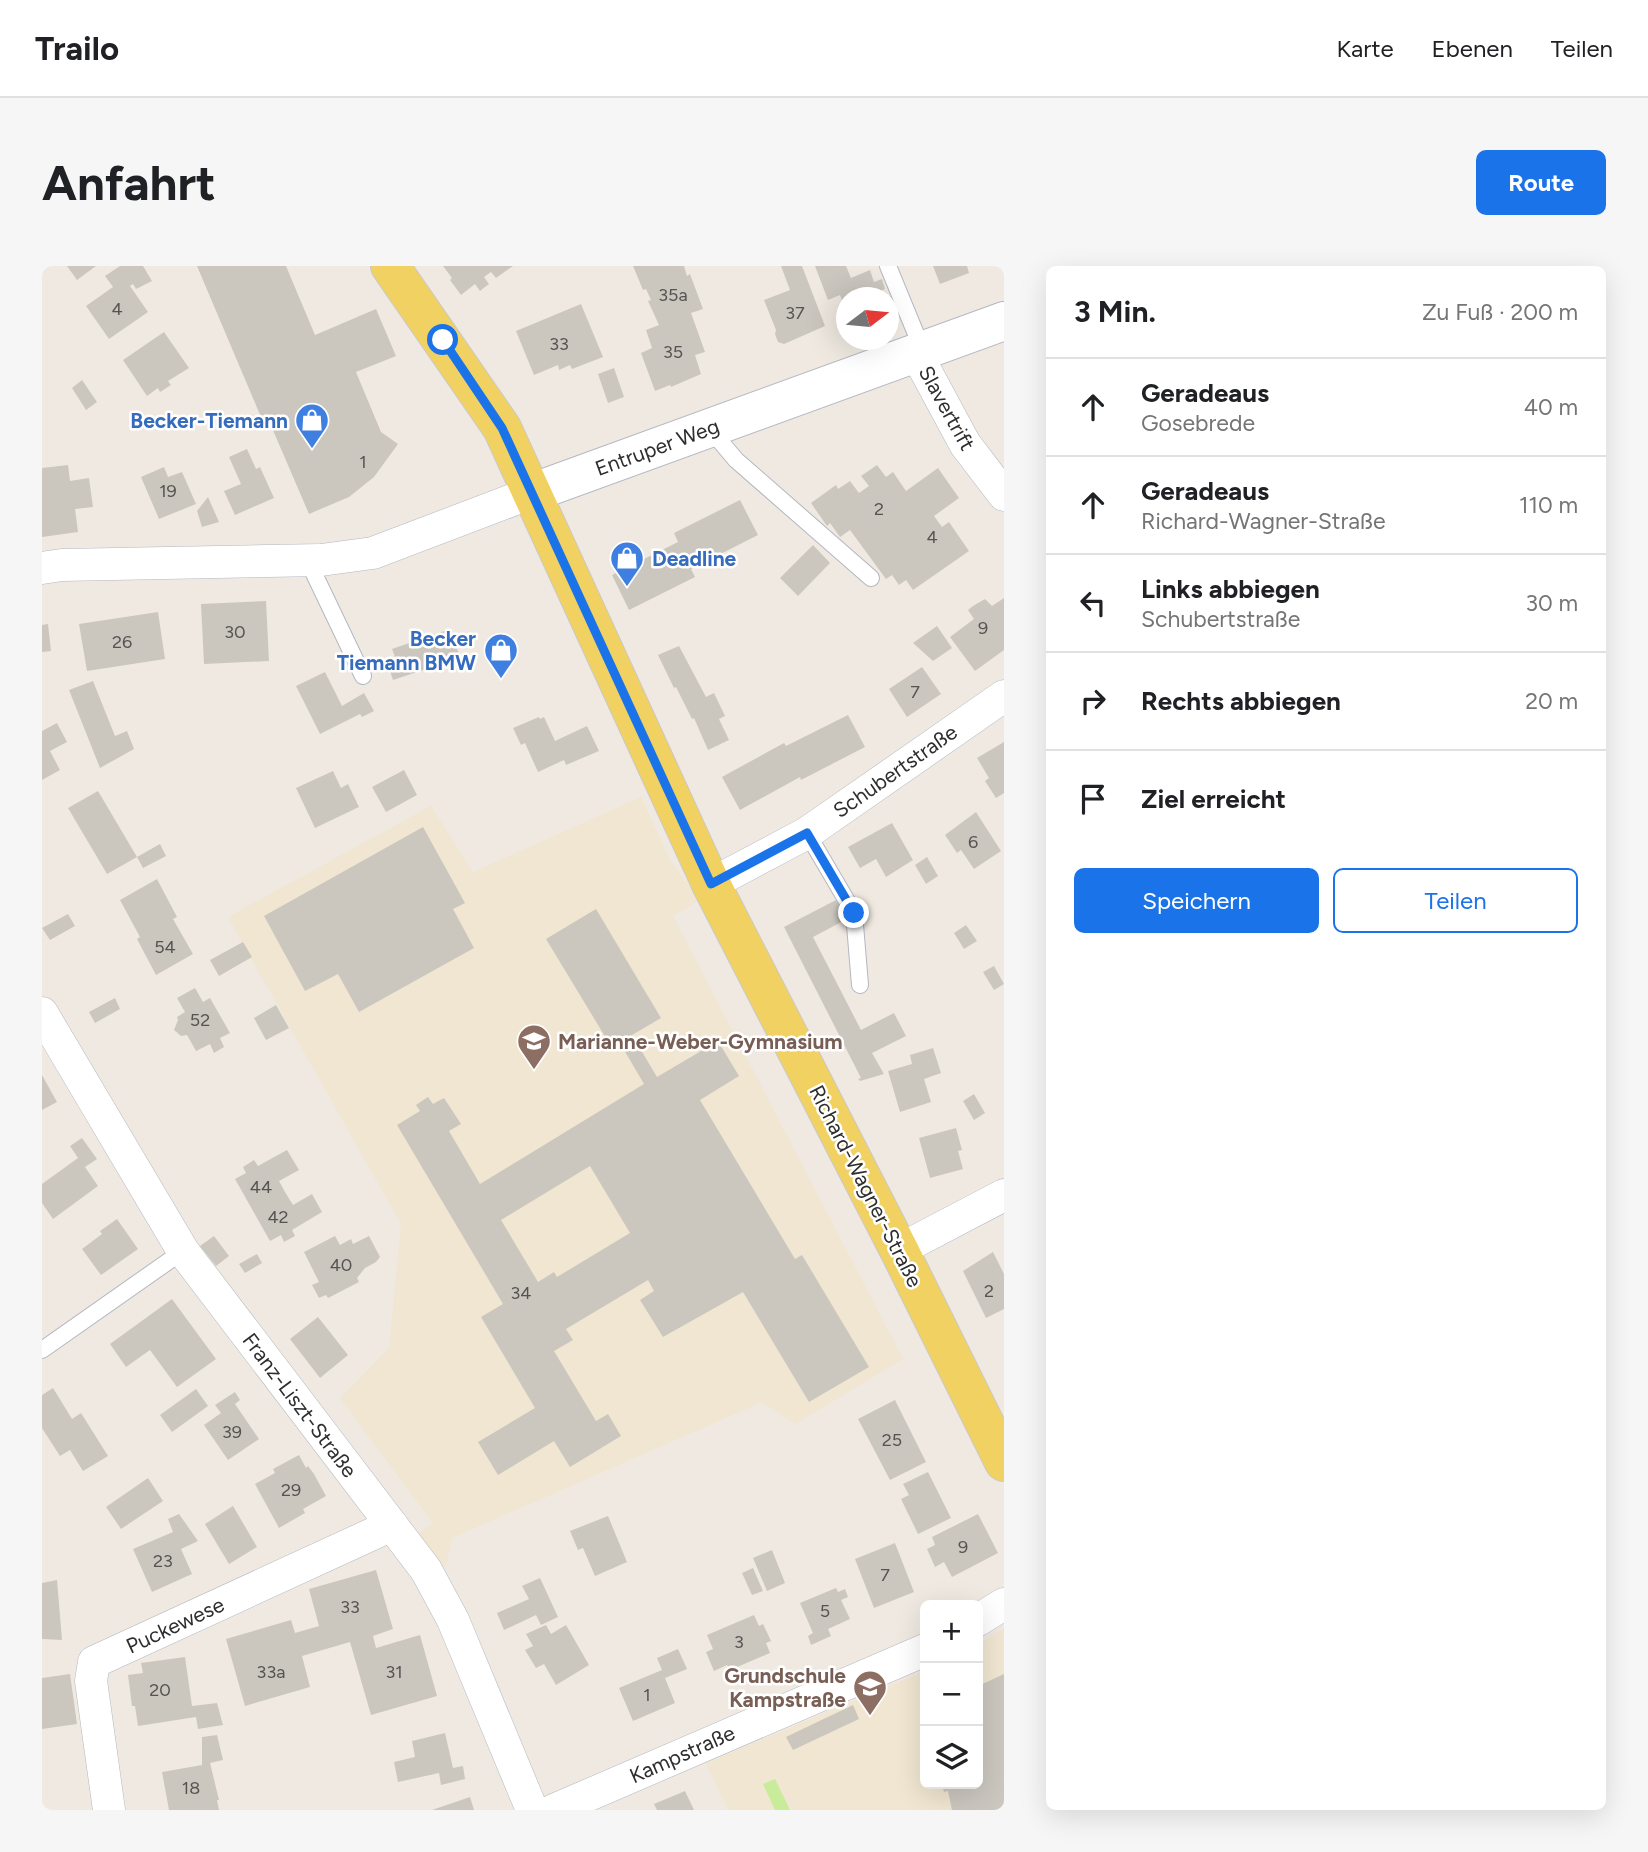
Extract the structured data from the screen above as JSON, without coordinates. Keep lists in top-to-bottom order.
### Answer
{
  "streets": {
    "main road": ["Entruper Weg", "Richard-Wagner-Straße"],
    "street": [
      "Slavertrift",
      "Schubertstraße",
      "Franz-Liszt-Straße",
      "Puckewese",
      "Kampstraße"
    ]
  },
  "crossings": [
    ["Slavertrift", "Entruper Weg"],
    ["Entruper Weg", "Richard-Wagner-Straße"],
    ["Schubertstraße", "Richard-Wagner-Straße"],
    ["Franz-Liszt-Straße", "Puckewese"]
  ],
  "places": {
    "shop": ["Becker-Tiemann", "Deadline", "Becker Tiemann BMW"],
    "school or university": ["Marianne-Weber-Gymnasium", "Grundschule Kampstraße"]
  },
  "house_numbers": [
    "35a",
    "4",
    "37",
    "33",
    "35",
    "1",
    "19",
    "2",
    "4",
    "9",
    "30",
    "26",
    "7",
    "6",
    "54",
    "52",
    "44",
    "42",
    "40",
    "2",
    "34",
    "39",
    "25",
    "29",
    "9",
    "23",
    "7",
    "33",
    "5",
    "3",
    "33a",
    "31",
    "20",
    "1",
    "18"
  ],
  "north": "right",
  "page": {
    "header": "Trailo",
    "nav": ["Karte", "Ebenen", "Teilen"],
    "buttons": [
      "Route",
      ["Speichern", "Teilen"]
    ],
    "title": "Anfahrt",
    "heading": ["3 Min.", "Zu Fuß · 200 m"],
    "list": [
      ["Geradeaus", "Gosebrede", "40 m"],
      ["Geradeaus", "Richard-Wagner-Straße", "110 m"],
      ["Links abbiegen", "Schubertstraße", "30 m"],
      ["Rechts abbiegen", "20 m"],
      "Ziel erreicht"
    ],
    "map_buttons": ["+", "−"]
  }
}
